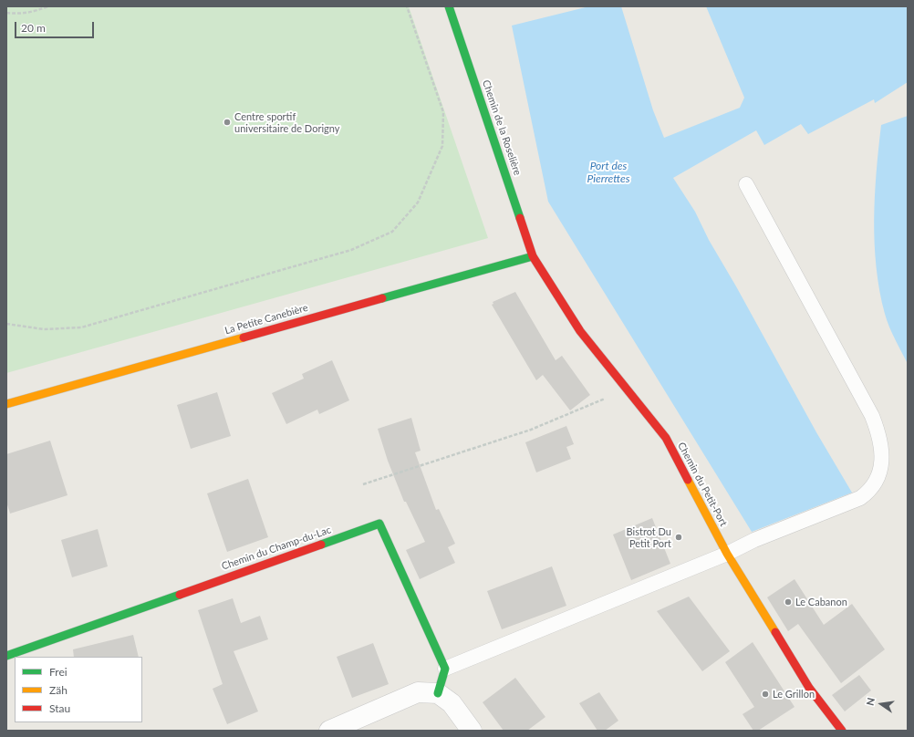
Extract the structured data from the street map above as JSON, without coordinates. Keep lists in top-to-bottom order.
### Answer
{
  "streets": {
    "street": [
      "Chemin de la Roselière",
      "La Petite Canebière",
      "Chemin du Petit-Port",
      "Chemin du Champ-du-Lac"
    ]
  },
  "crossings": [
    ["Chemin de la Roselière", "La Petite Canebière"],
    ["Chemin de la Roselière", "Chemin du Petit-Port"],
    ["La Petite Canebière", "Chemin du Petit-Port"]
  ],
  "water": ["Port des Pierrettes"],
  "places": [
    "Centre sportif universitaire de Dorigny",
    "Bistrot Du Petit Port",
    "Le Cabanon",
    "Le Grillon"
  ],
  "legend": ["Frei", "Zäh", "Stau"],
  "scale_bar": "20 m",
  "north": "left"
}
